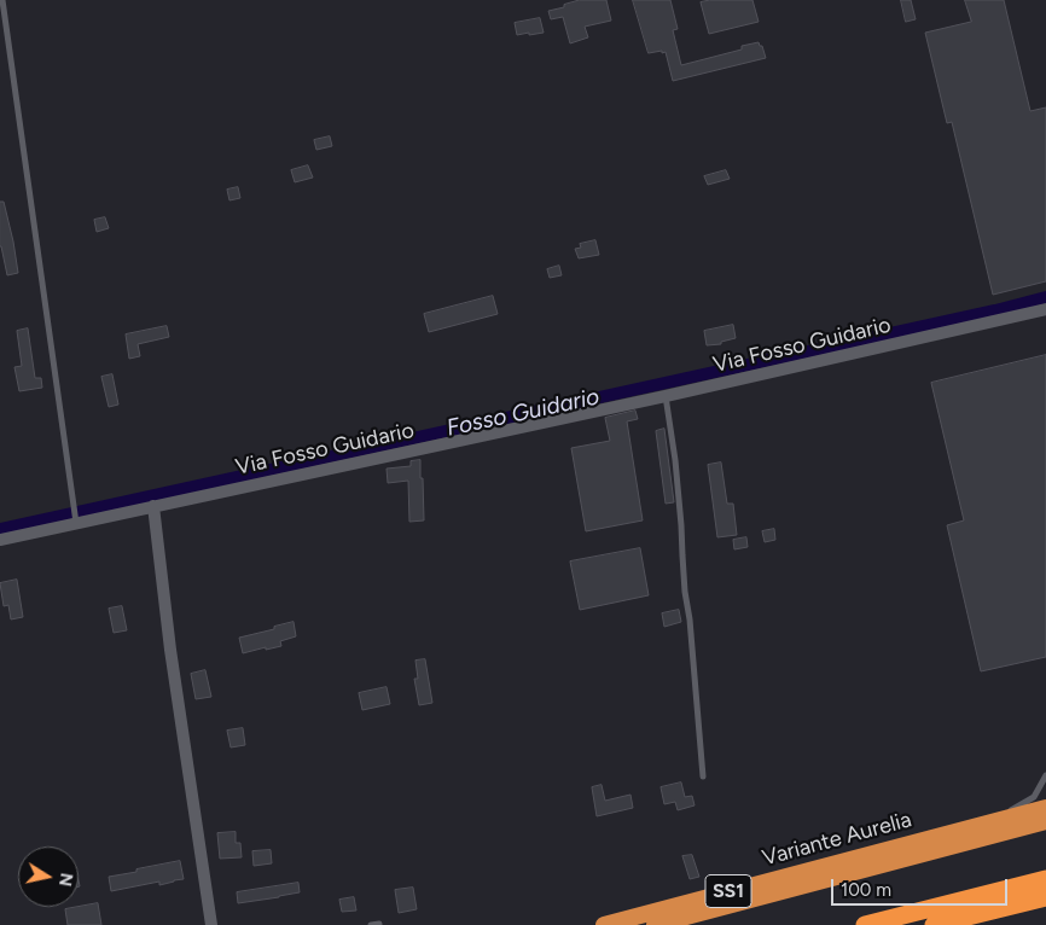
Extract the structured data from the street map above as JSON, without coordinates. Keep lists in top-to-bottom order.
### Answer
{
  "streets": {
    "highway": ["Variante Aurelia", "SS1"],
    "street": ["Via Fosso Guidario"]
  },
  "water": ["Fosso Guidario"],
  "scale_bar": "100 m",
  "north": "right"
}
